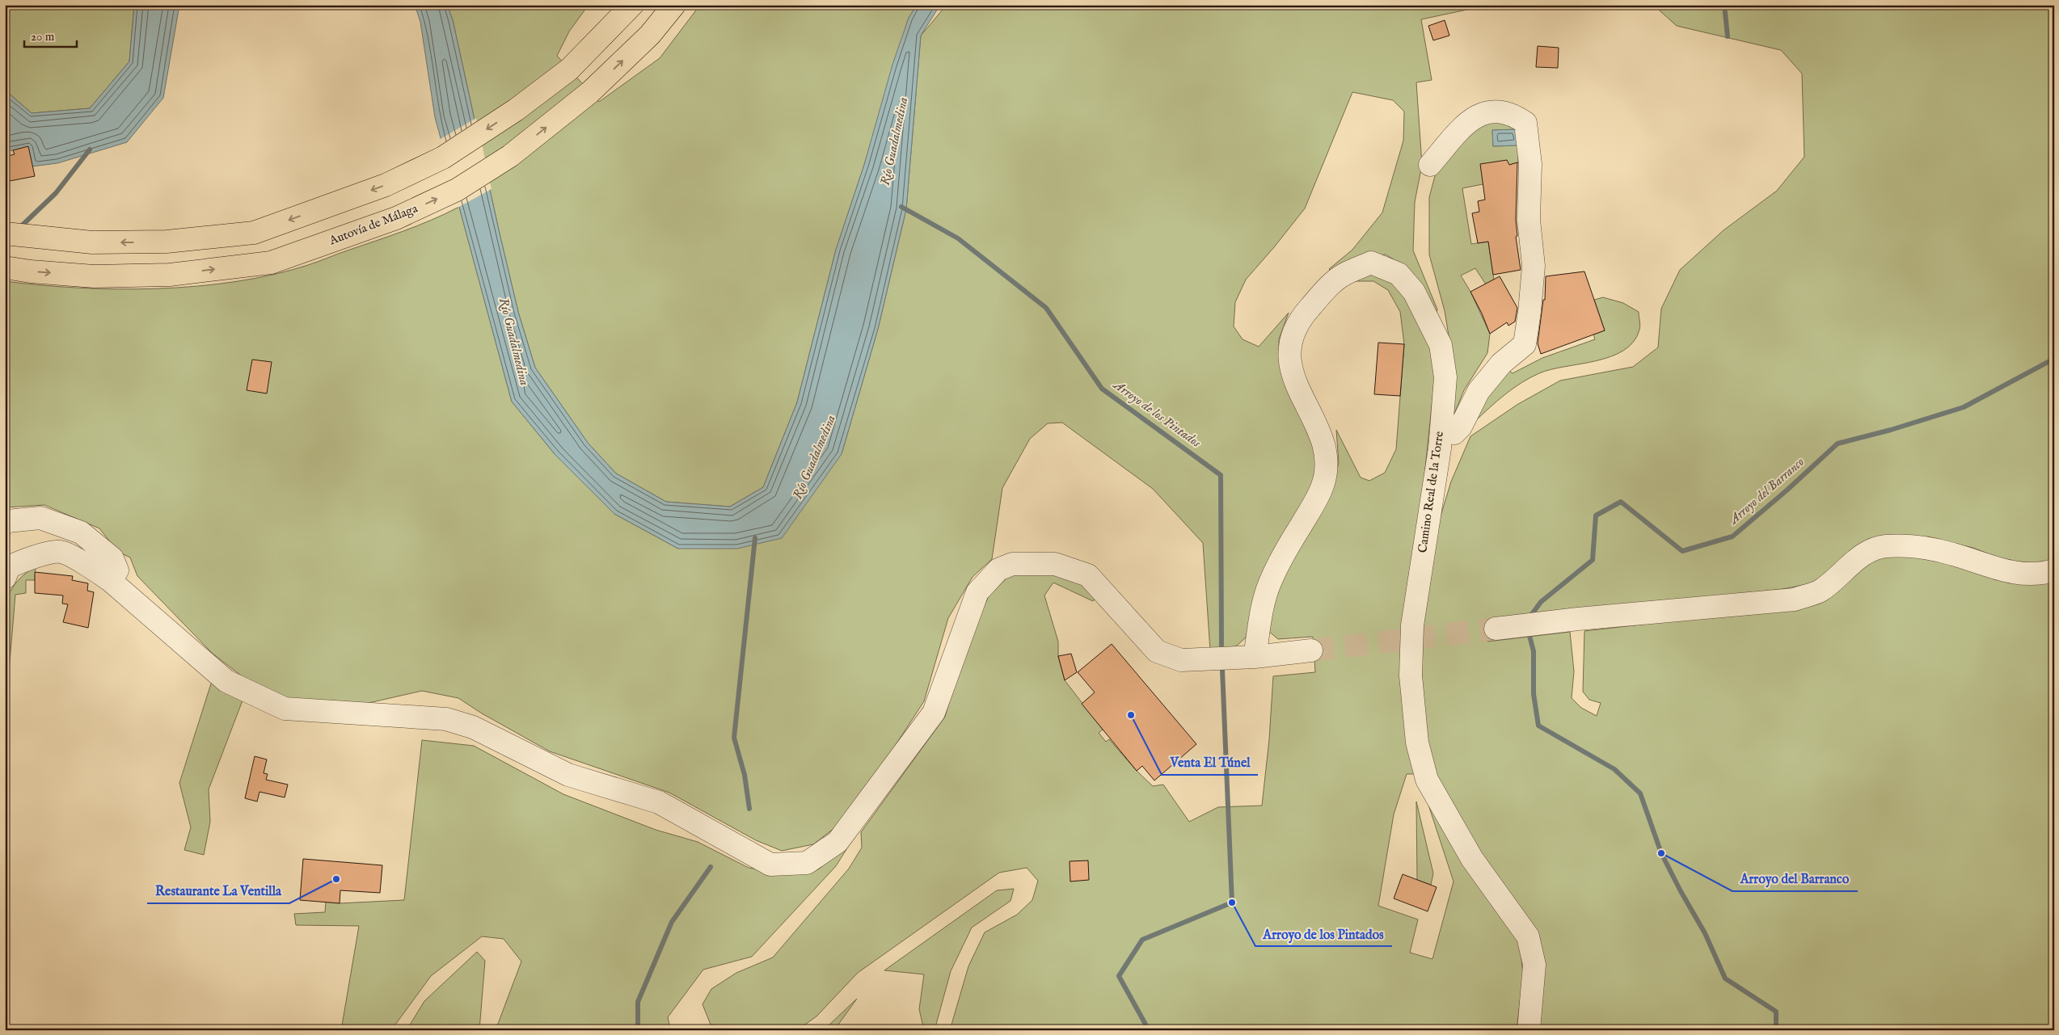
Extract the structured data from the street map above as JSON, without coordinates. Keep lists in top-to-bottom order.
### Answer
{
  "streets": {
    "highway": ["Autovía de Málaga"],
    "street": ["Camino Real de la Torre"]
  },
  "water": ["Río Guadalmedina", "Arroyo de los Pintados", "Arroyo del Barranco"],
  "places": [
    "Venta El Túnel",
    "Arroyo del Barranco",
    "Restaurante La Ventilla",
    "Arroyo de los Pintados"
  ],
  "scale_bar": "20 m"
}
